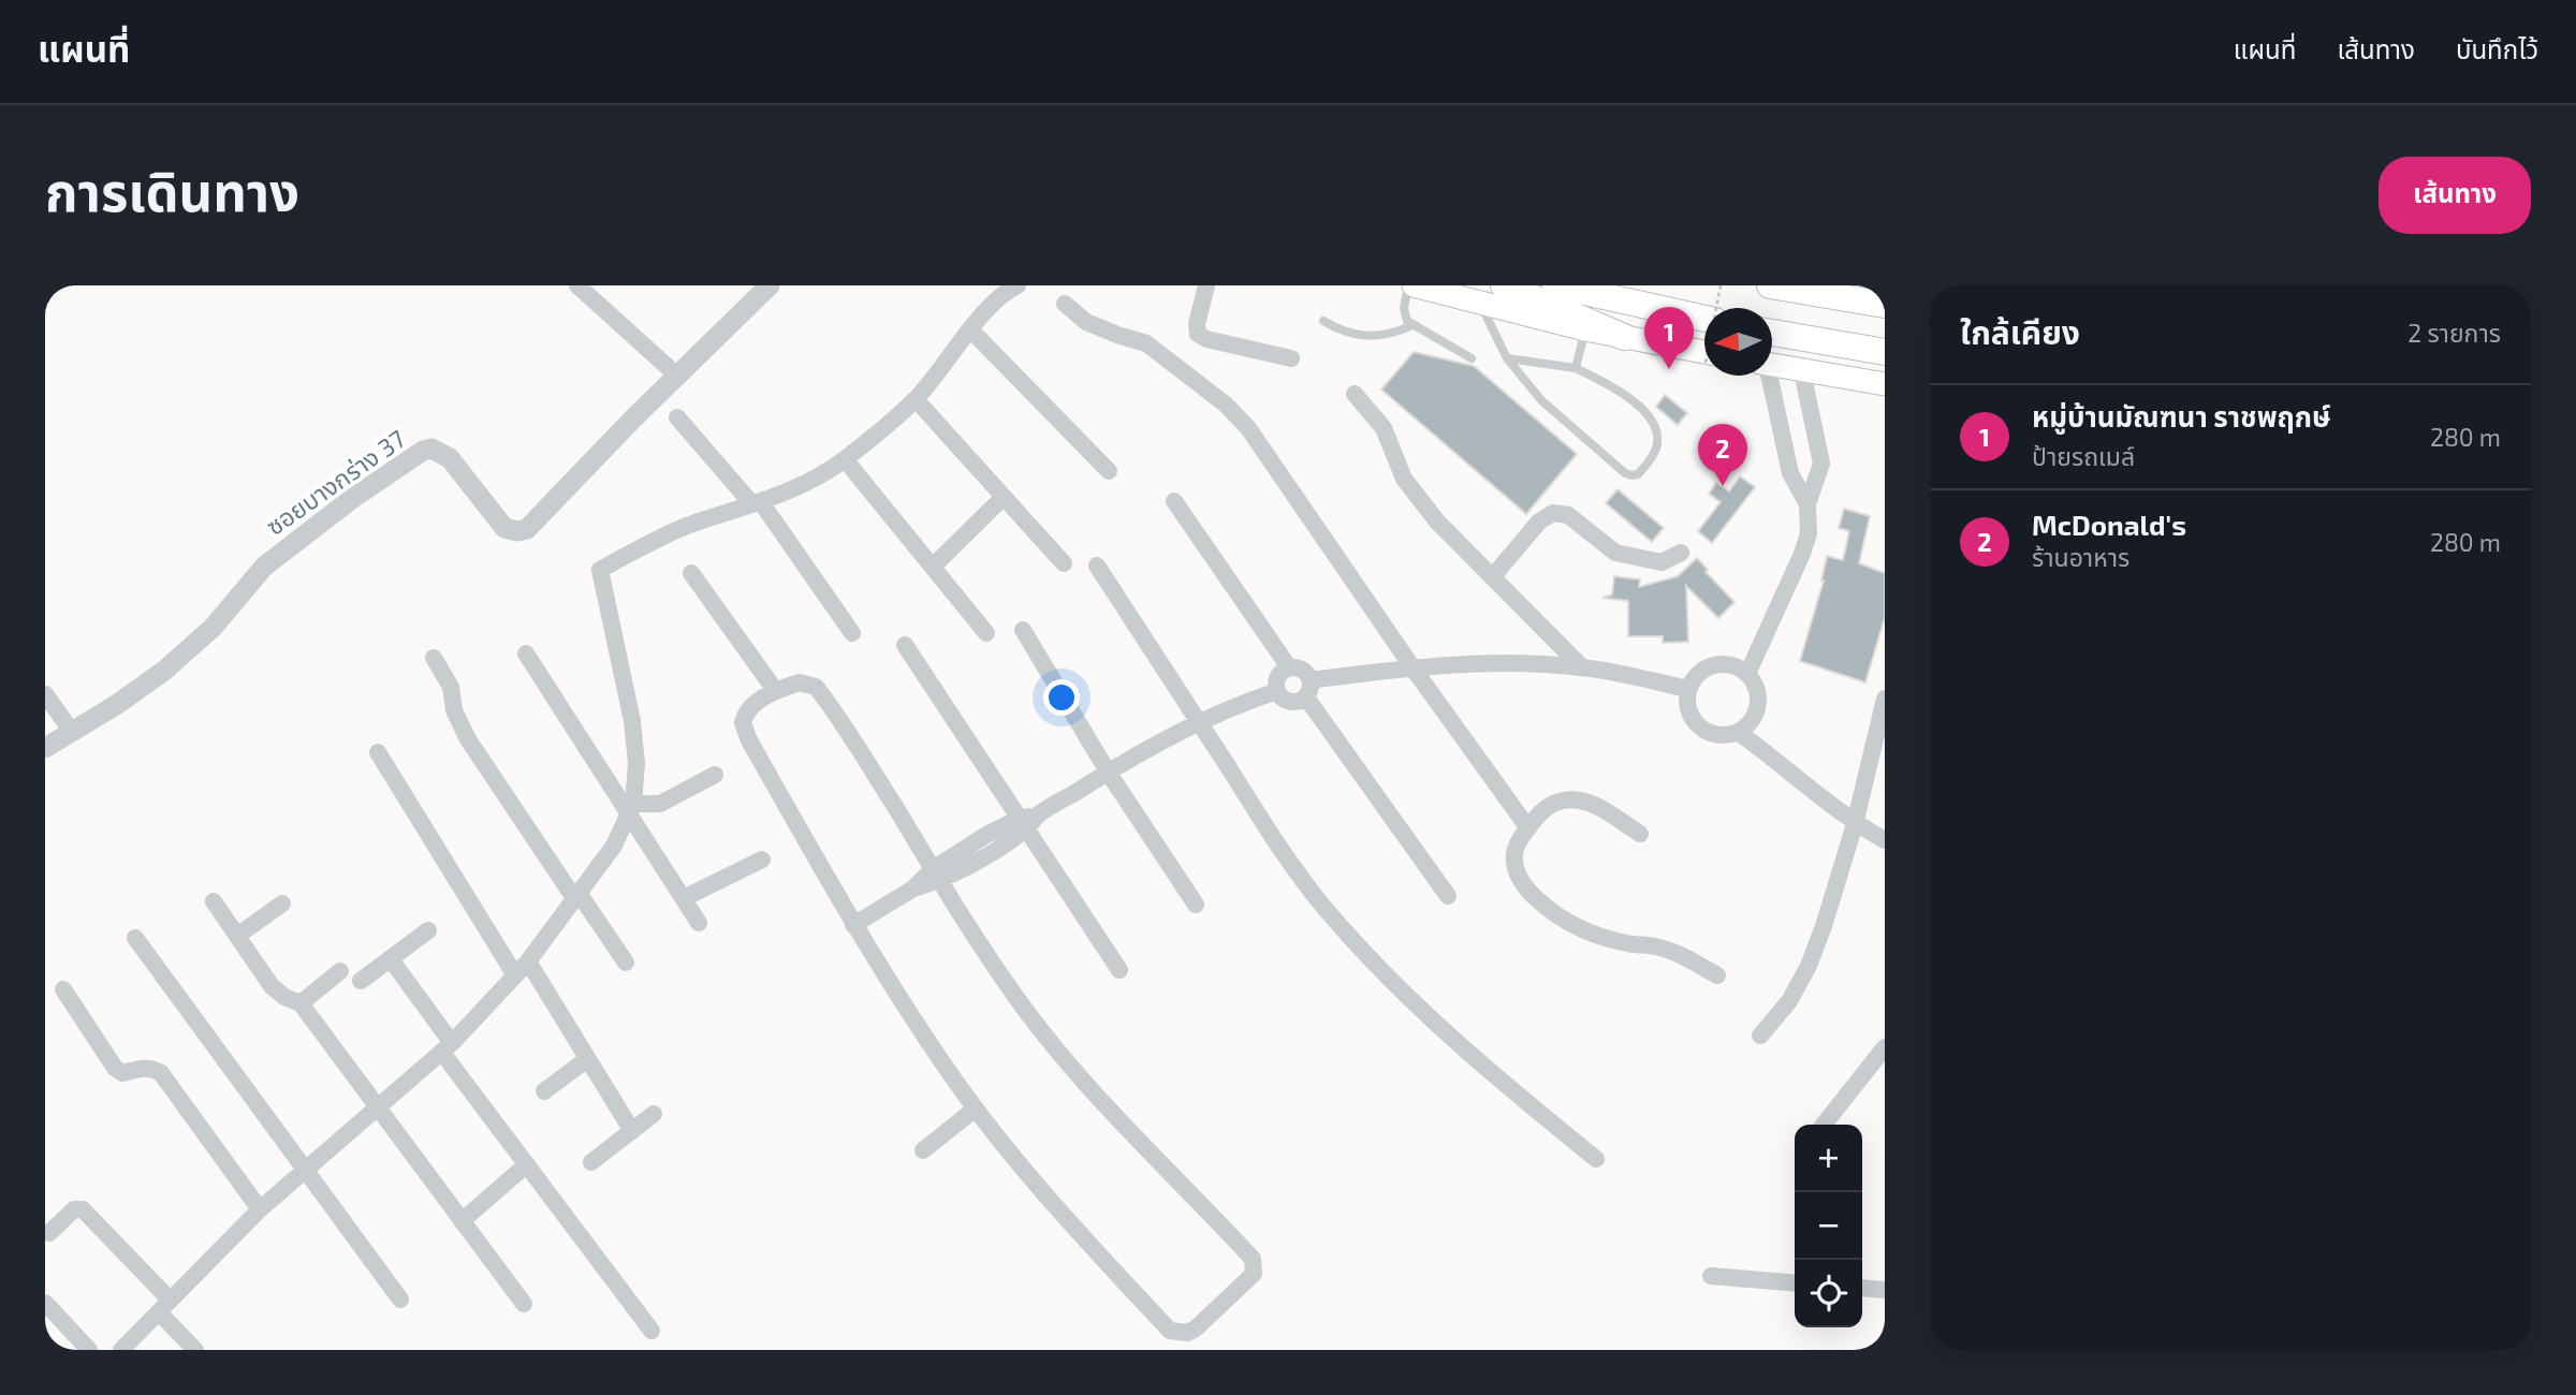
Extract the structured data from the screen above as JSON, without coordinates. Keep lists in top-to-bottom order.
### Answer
{
  "streets": {
    "street": ["ซอยบางกร่าง 37"]
  },
  "north": "left",
  "page": {
    "header": "แผนที่",
    "nav": ["แผนที่", "เส้นทาง", "บันทึกไว้"],
    "title": "การเดินทาง",
    "buttons": "เส้นทาง",
    "heading": ["ใกล้เคียง", "2 รายการ"],
    "pins": ["1", "2"],
    "list": [
      {
        "mark": "1",
        "name": "หมู่บ้านมัณฑนา ราชพฤกษ์",
        "note": "ป้ายรถเมล์",
        "value": "280 m"
      },
      {
        "mark": "2",
        "name": "McDonald's",
        "note": "ร้านอาหาร",
        "value": "280 m"
      }
    ],
    "map_buttons": ["+", "−"]
  }
}
